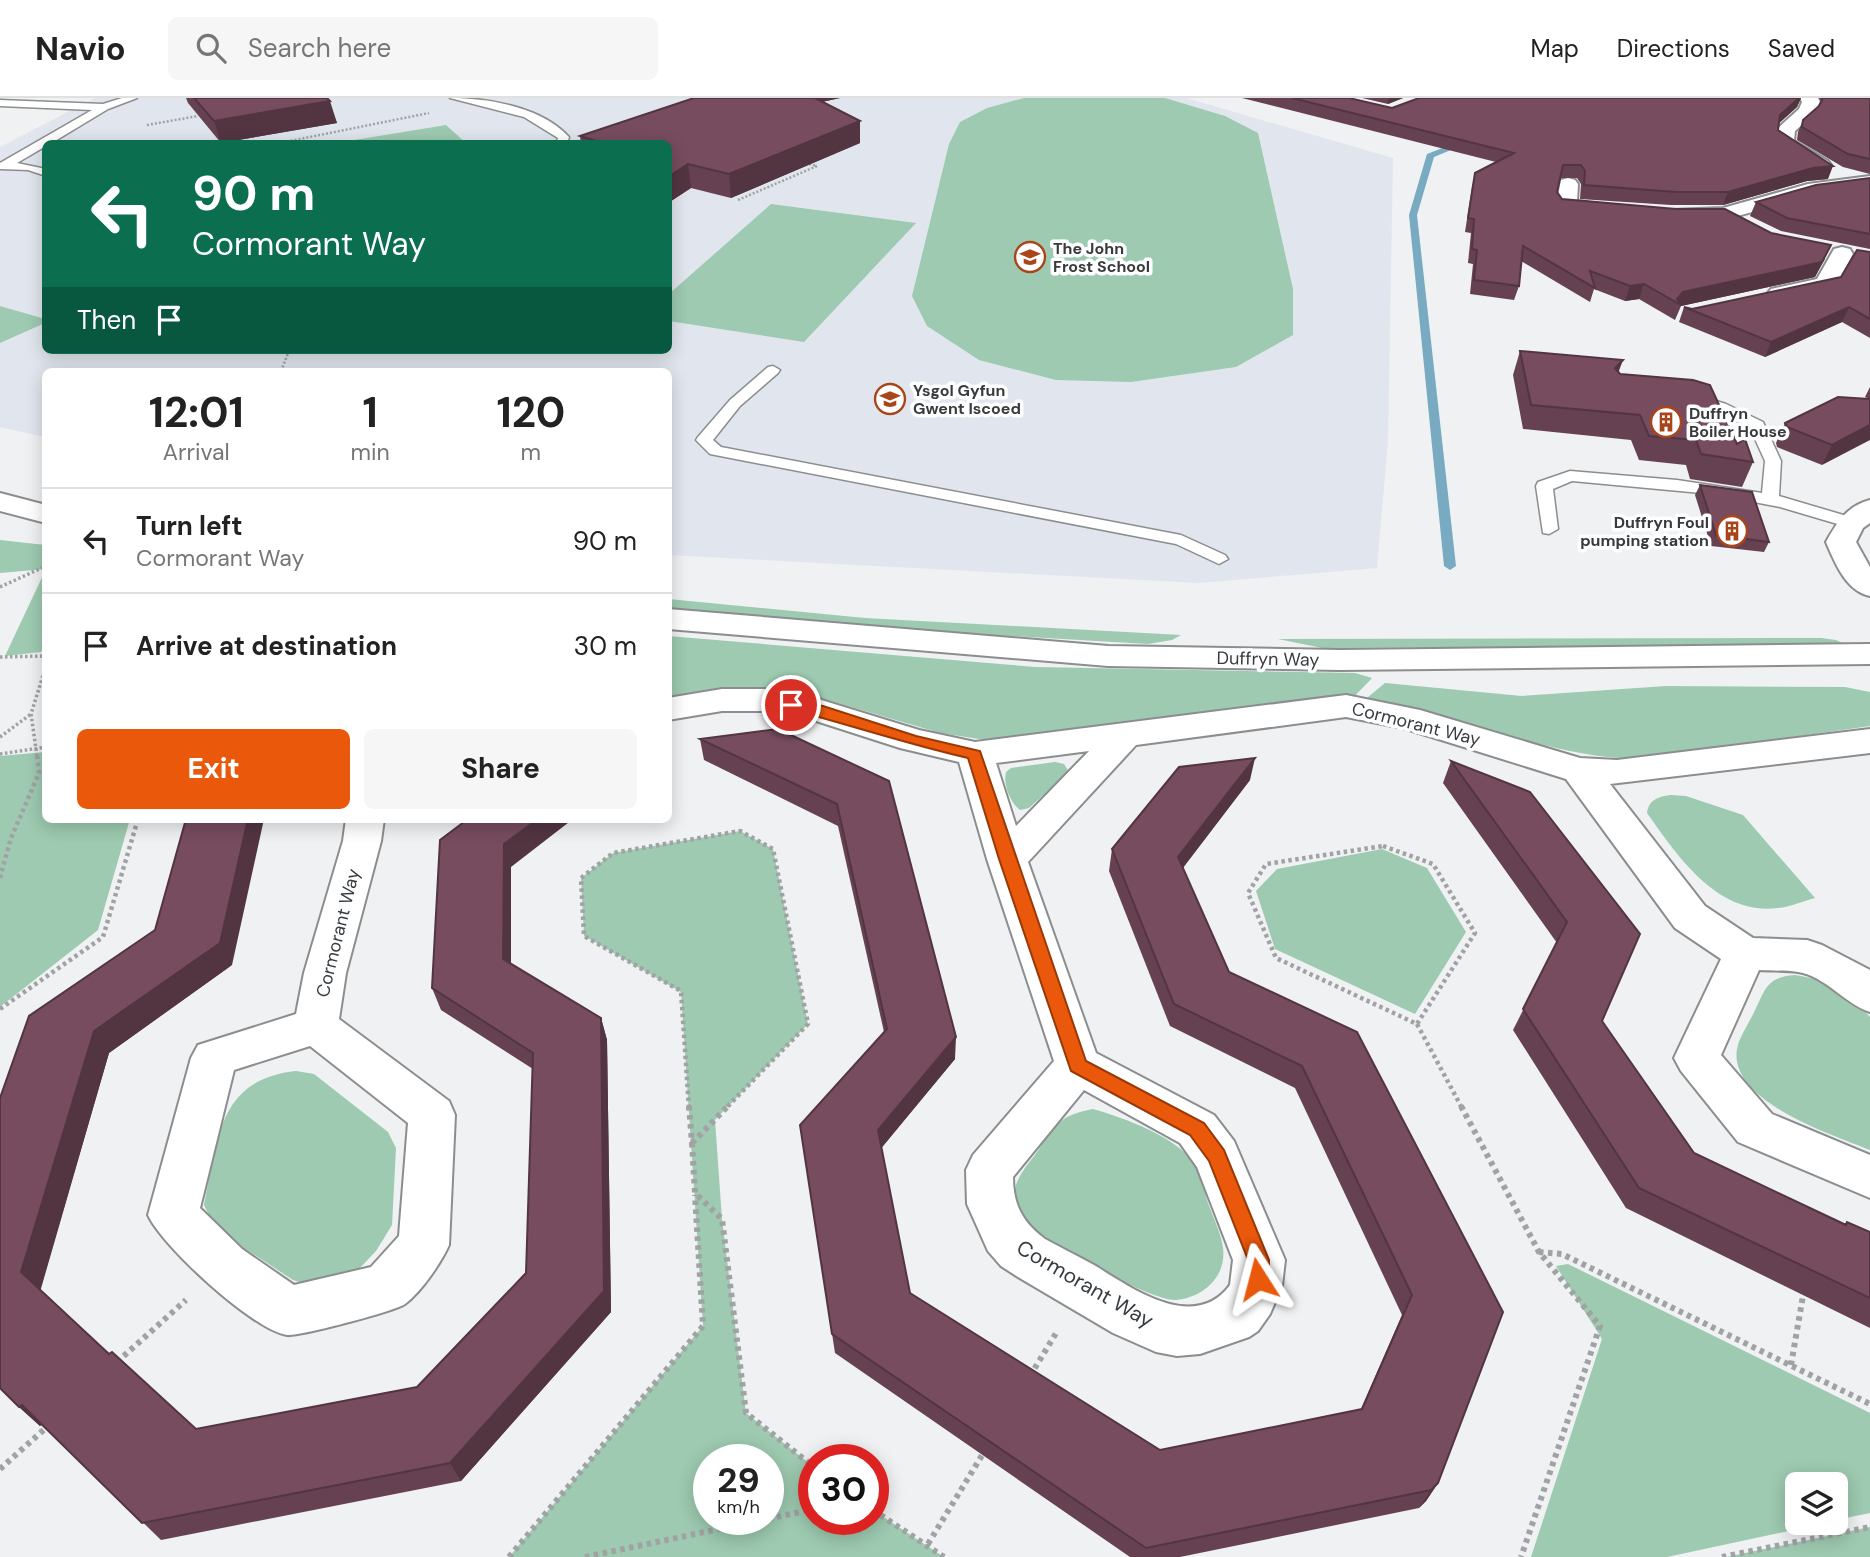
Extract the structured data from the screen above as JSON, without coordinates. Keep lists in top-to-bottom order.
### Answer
{
  "streets": {
    "street": ["Duffryn Way", "Cormorant Way"]
  },
  "places": {
    "school or university": ["The John Frost School", "Ysgol Gyfun Gwent Iscoed"],
    "building": ["Duffryn Boiler House", "Duffryn Foul pumping station"]
  },
  "page": {
    "header": "Navio",
    "search": "Search here",
    "nav": ["Map", "Directions", "Saved"],
    "turn": ["90 m", "Cormorant Way"],
    "then": "Then",
    "eta": [
      "12:01",
      "Arrival",
      "1",
      "min",
      "120",
      "m"
    ],
    "list": [
      {
        "name": "Turn left",
        "note": "Cormorant Way",
        "value": "90 m"
      },
      {
        "name": "Arrive at destination",
        "value": "30 m"
      }
    ],
    "buttons": ["Exit", "Share"],
    "speed": "29 km/h",
    "limit": "30"
  }
}
